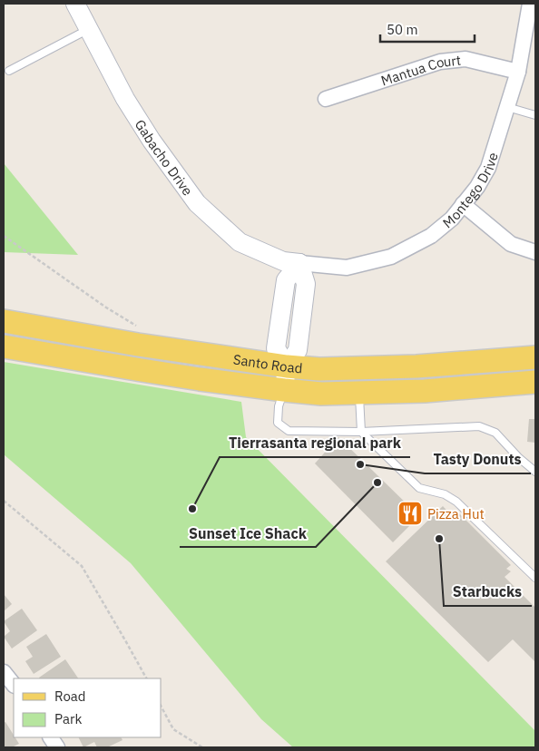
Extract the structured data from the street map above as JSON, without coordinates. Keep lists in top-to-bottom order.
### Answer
{
  "streets": {
    "main road": ["Santo Road"],
    "street": ["Mantua Court", "Gabacho Drive", "Montego Drive"]
  },
  "crossings": [
    ["Mantua Court", "Montego Drive"],
    ["Gabacho Drive", "Montego Drive"]
  ],
  "places": {
    "other": [
      "Tasty Donuts",
      "Sunset Ice Shack",
      "Tierrasanta regional park",
      "Starbucks"
    ],
    "restaurant": ["Pizza Hut"]
  },
  "legend": ["Road", "Park"],
  "scale_bar": "50 m"
}
